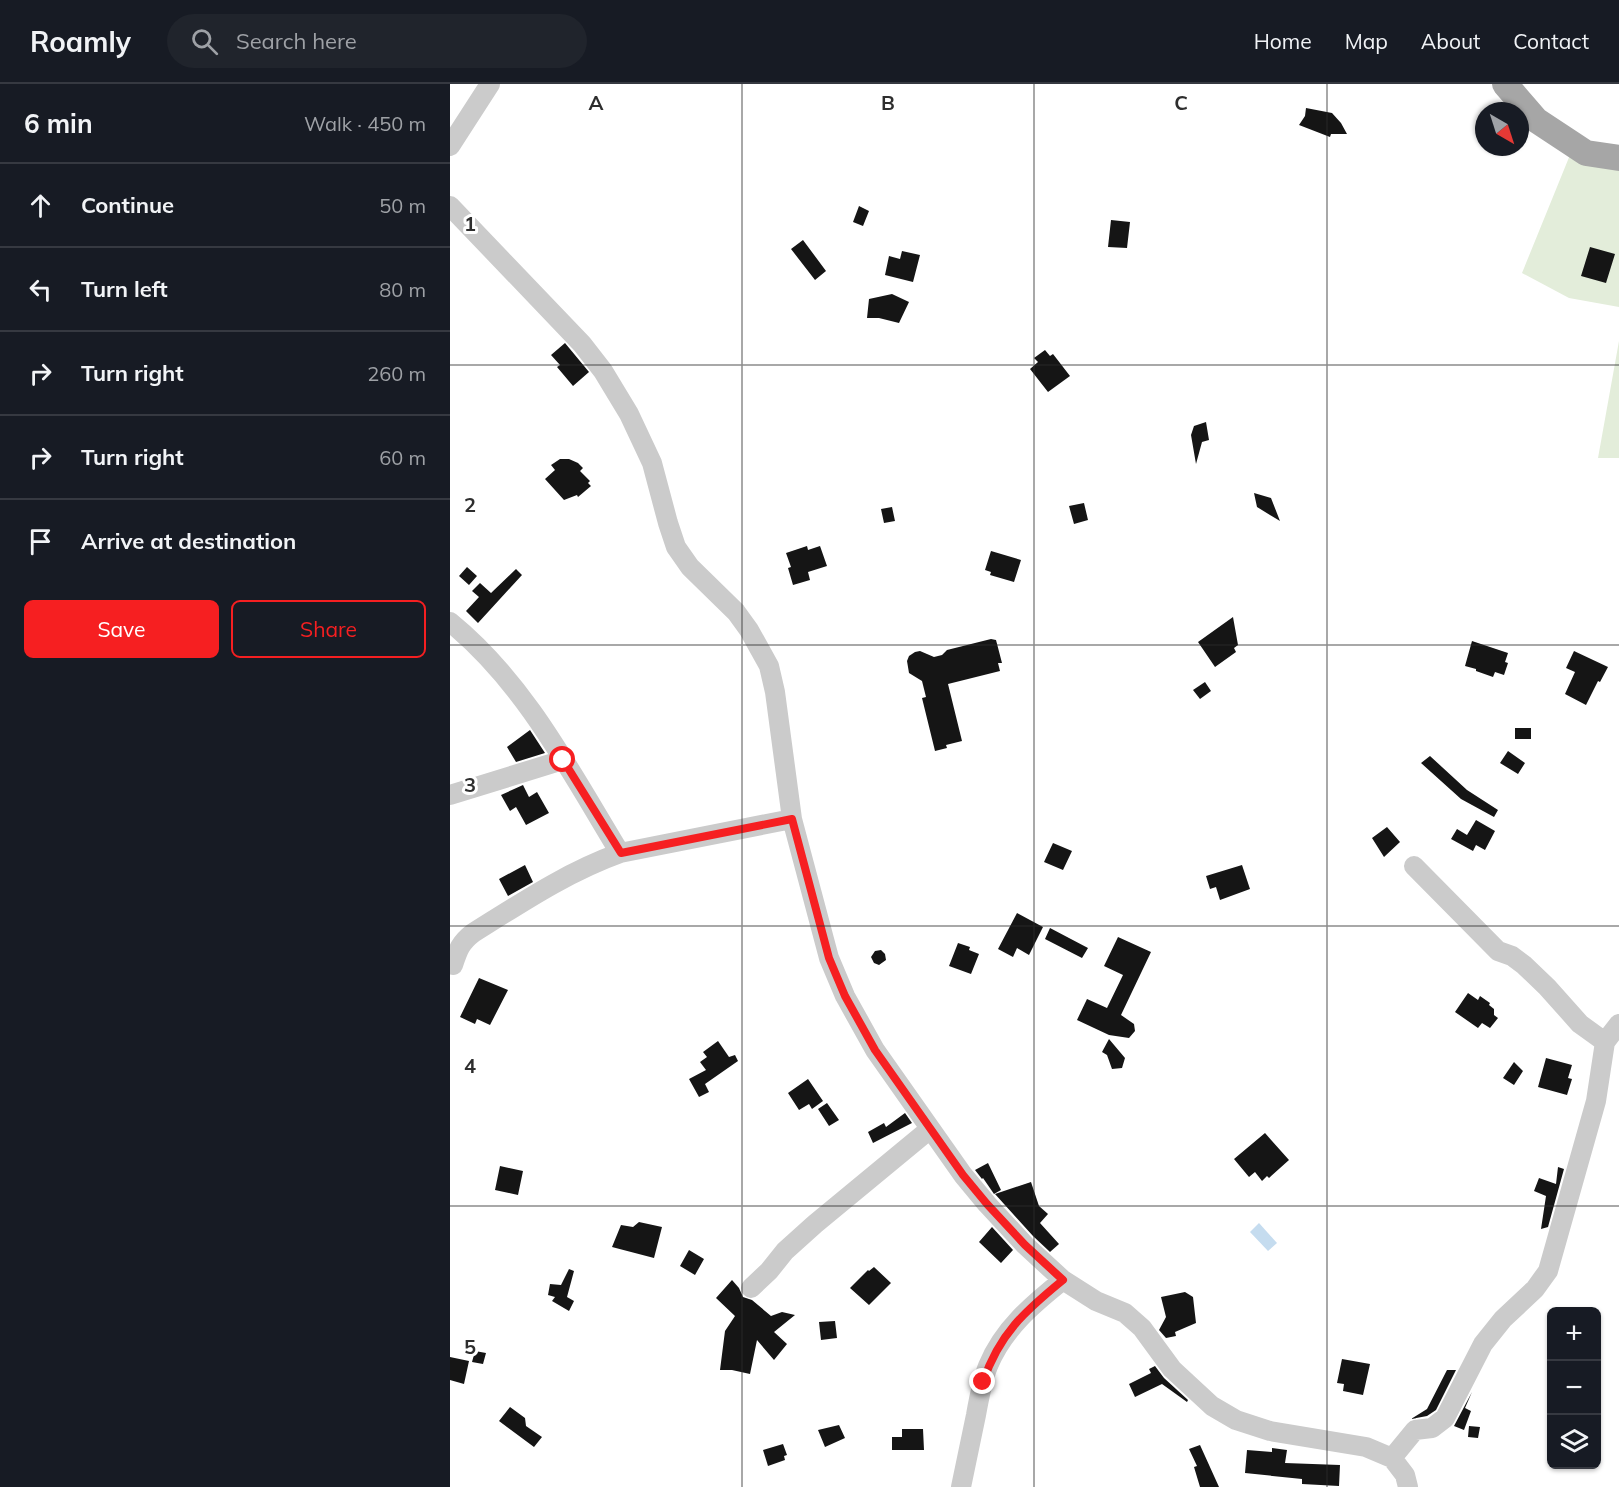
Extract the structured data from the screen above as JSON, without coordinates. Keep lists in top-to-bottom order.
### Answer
{
  "north": "bottom right",
  "page": {
    "header": "Roamly",
    "search": "Search here",
    "nav": [
      "Home",
      "Map",
      "About",
      "Contact"
    ],
    "heading": ["6 min", "Walk · 450 m"],
    "list": [
      ["Continue", "50 m"],
      ["Turn left", "80 m"],
      ["Turn right", "260 m"],
      ["Turn right", "60 m"],
      "Arrive at destination"
    ],
    "buttons": ["Save", "Share"],
    "map_buttons": ["+", "−"]
  },
  "grid": {
    "columns": ["A", "B", "C"],
    "rows": [
      "1",
      "2",
      "3",
      "4",
      "5"
    ]
  }
}
